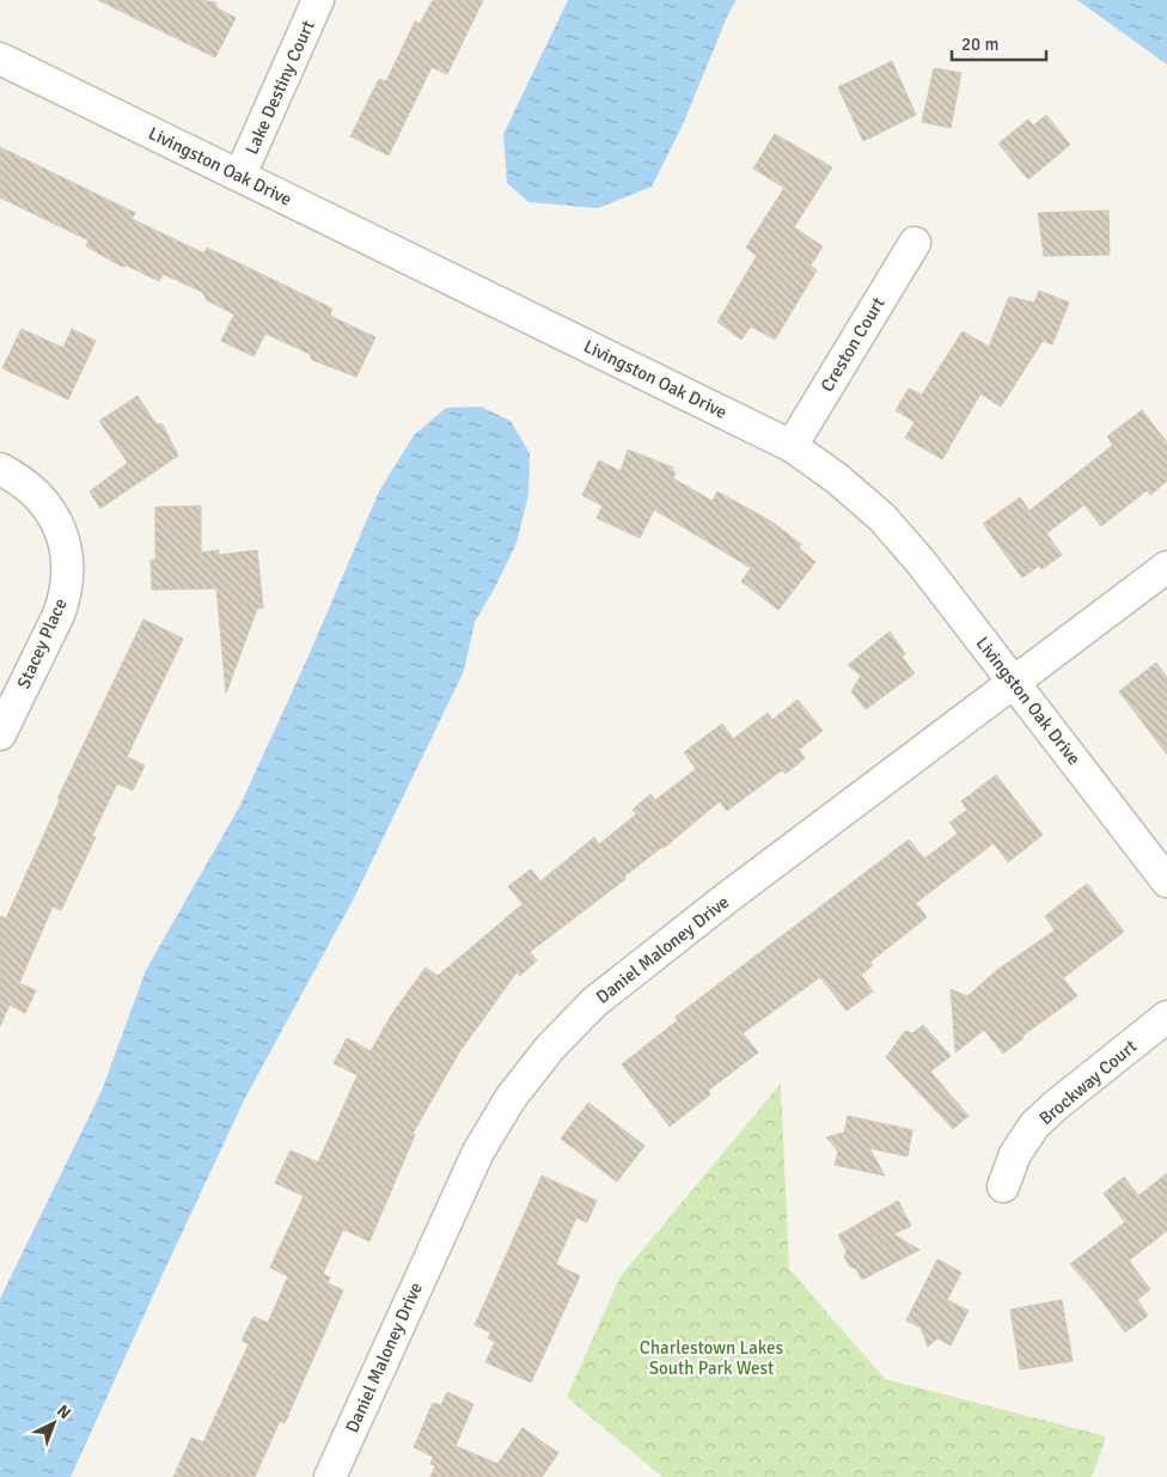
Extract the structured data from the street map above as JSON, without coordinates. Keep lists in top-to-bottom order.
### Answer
{
  "streets": {
    "street": [
      "Lake Destiny Court",
      "Livingston Oak Drive",
      "Creston Court",
      "Stacey Place",
      "Daniel Maloney Drive",
      "Brockway Court"
    ]
  },
  "crossings": [
    ["Lake Destiny Court", "Livingston Oak Drive"],
    ["Livingston Oak Drive", "Creston Court"],
    ["Livingston Oak Drive", "Daniel Maloney Drive"]
  ],
  "parks": ["Charlestown Lakes South Park West"],
  "scale_bar": "20 m",
  "north": "top right"
}
